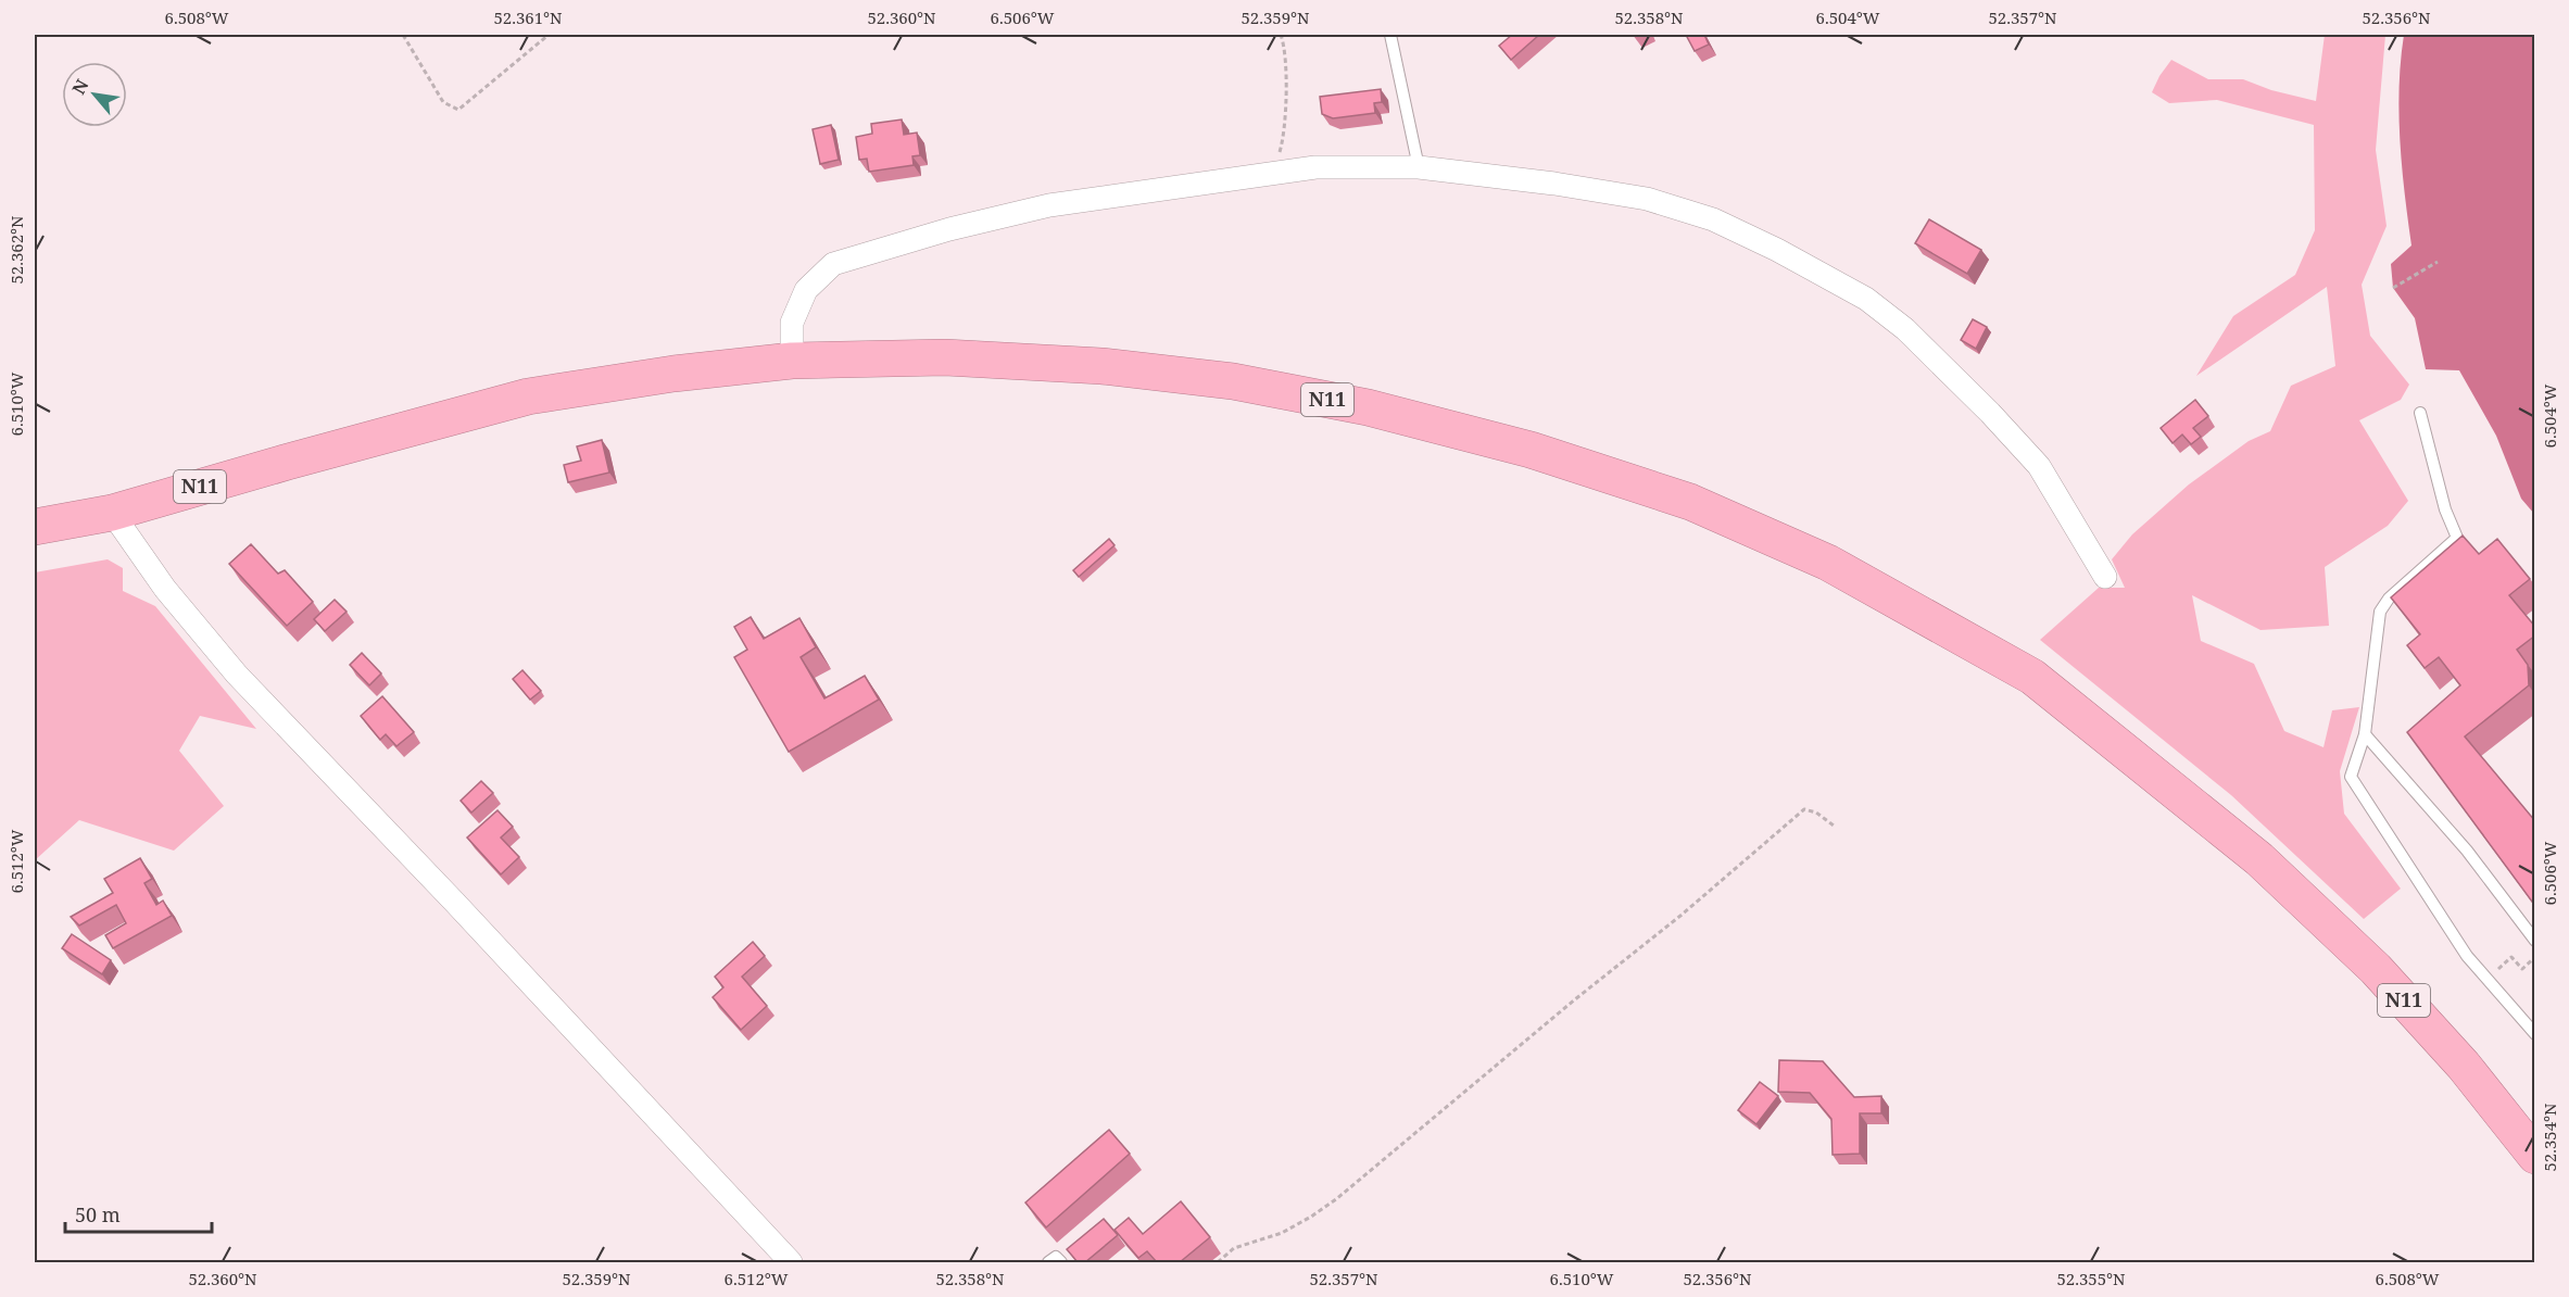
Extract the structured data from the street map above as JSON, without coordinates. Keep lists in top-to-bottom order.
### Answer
{
  "streets": {
    "highway": ["N11"]
  },
  "scale_bar": "50 m",
  "north": "top left",
  "coordinates": [
    "6.508°W",
    "52.361°N",
    "52.360°N",
    "6.506°W",
    "52.359°N",
    "52.358°N",
    "6.504°W",
    "52.357°N",
    "52.356°N",
    "52.362°N",
    "6.510°W",
    "6.512°W",
    "52.354°N",
    "52.355°N"
  ]
}
